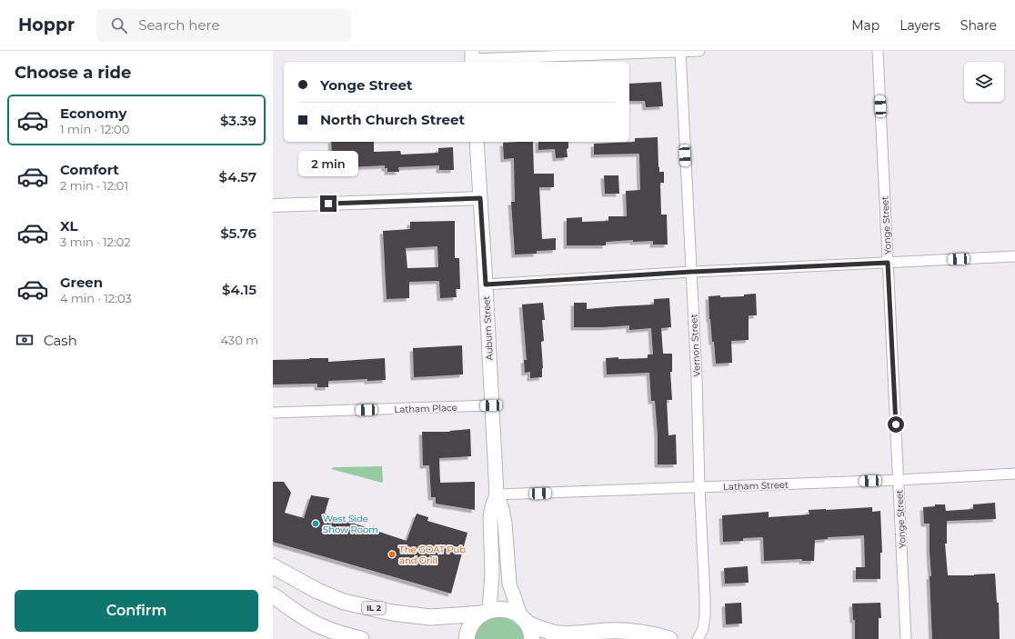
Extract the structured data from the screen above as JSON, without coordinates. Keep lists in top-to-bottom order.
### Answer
{
  "streets": {
    "main road": ["Auburn Street", "IL 2"],
    "street": [
      "Yonge Street",
      "Vernon Street",
      "Latham Place",
      "Latham Street"
    ]
  },
  "crossings": [
    ["Yonge Street", "Latham Street"],
    ["Auburn Street", "Latham Place"],
    ["Auburn Street", "Latham Street"],
    ["Auburn Street", "IL 2"],
    ["Vernon Street", "Latham Street"]
  ],
  "places": ["West Side Show Room", "The GOAT Pub and Grill"],
  "page": {
    "header": "Hoppr",
    "search": "Search here",
    "nav": ["Map", "Layers", "Share"],
    "heading": "Choose a ride",
    "banner": ["Yonge Street", "North Church Street"],
    "list": [
      {
        "name": "Economy",
        "note": "1 min · 12:00",
        "value": "$3.39"
      },
      {
        "name": "Comfort",
        "note": "2 min · 12:01",
        "value": "$4.57"
      },
      {
        "name": "XL",
        "note": "3 min · 12:02",
        "value": "$5.76"
      },
      {
        "name": "Green",
        "note": "4 min · 12:03",
        "value": "$4.15"
      }
    ],
    "bubble": "2 min",
    "pay": ["Cash", "430 m"],
    "buttons": "Confirm"
  }
}
